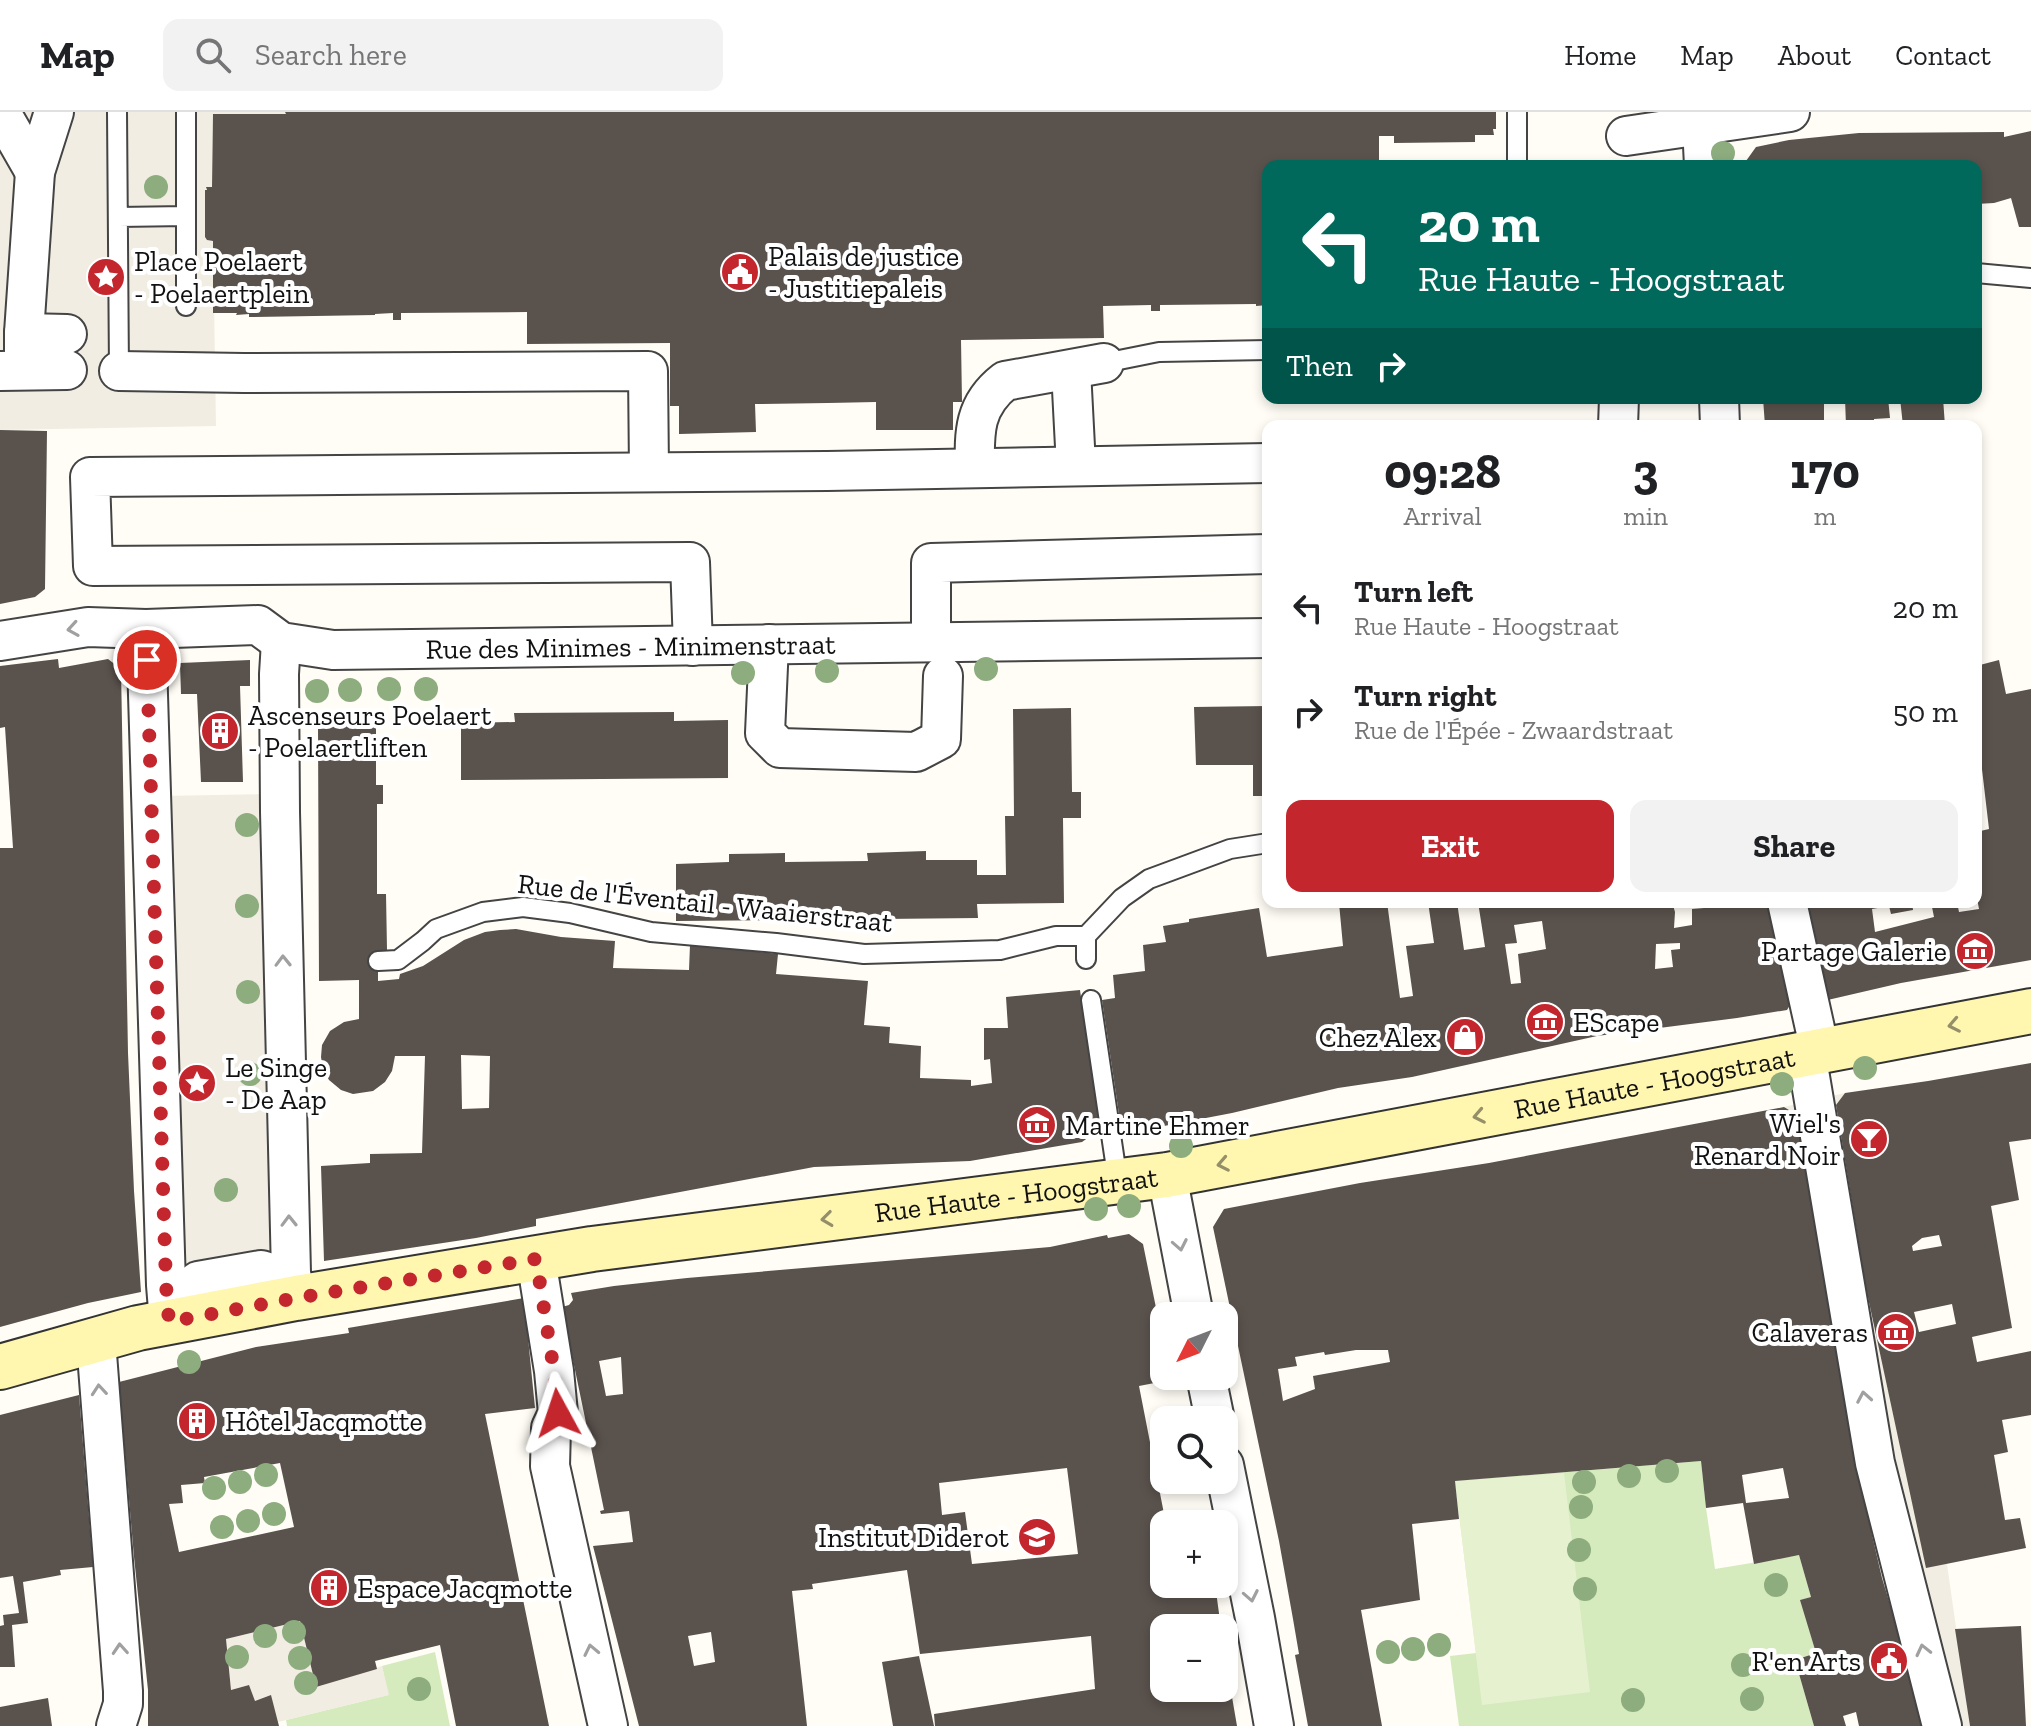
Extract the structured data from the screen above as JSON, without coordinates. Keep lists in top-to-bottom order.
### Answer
{
  "streets": {
    "street": ["Rue des Minimes - Minimenstraat", "Rue Haute - Hoogstraat"],
    "lane": ["Rue de l'Éventail - Waaierstraat"]
  },
  "one_way": ["Rue Haute - Hoogstraat"],
  "places": {
    "public building": ["Palais de justice - Justitiepaleis", "R'en Arts"],
    "place": ["Place Poelaert - Poelaertplein", "Le Singe - De Aap"],
    "building": ["Ascenseurs Poelaert - Poelaertliften", "Hôtel Jacqmotte", "Espace Jacqmotte"],
    "museum": [
      "Partage Galerie",
      "EScape",
      "Martine Ehmer",
      "Calaveras"
    ],
    "shop": ["Chez Alex"],
    "bar": ["Wiel's Renard Noir"],
    "school or university": ["Institut Diderot"]
  },
  "north": "bottom left",
  "page": {
    "header": "Map",
    "search": "Search here",
    "nav": [
      "Home",
      "Map",
      "About",
      "Contact"
    ],
    "turn": ["20 m", "Rue Haute - Hoogstraat"],
    "then": "Then",
    "eta": [
      "09:28",
      "Arrival",
      "3",
      "min",
      "170",
      "m"
    ],
    "list": [
      {
        "name": "Turn left",
        "note": "Rue Haute - Hoogstraat",
        "value": "20 m"
      },
      {
        "name": "Turn right",
        "note": "Rue de l'Épée - Zwaardstraat",
        "value": "50 m"
      }
    ],
    "buttons": ["Exit", "Share"],
    "map_buttons": ["+", "−"]
  }
}
